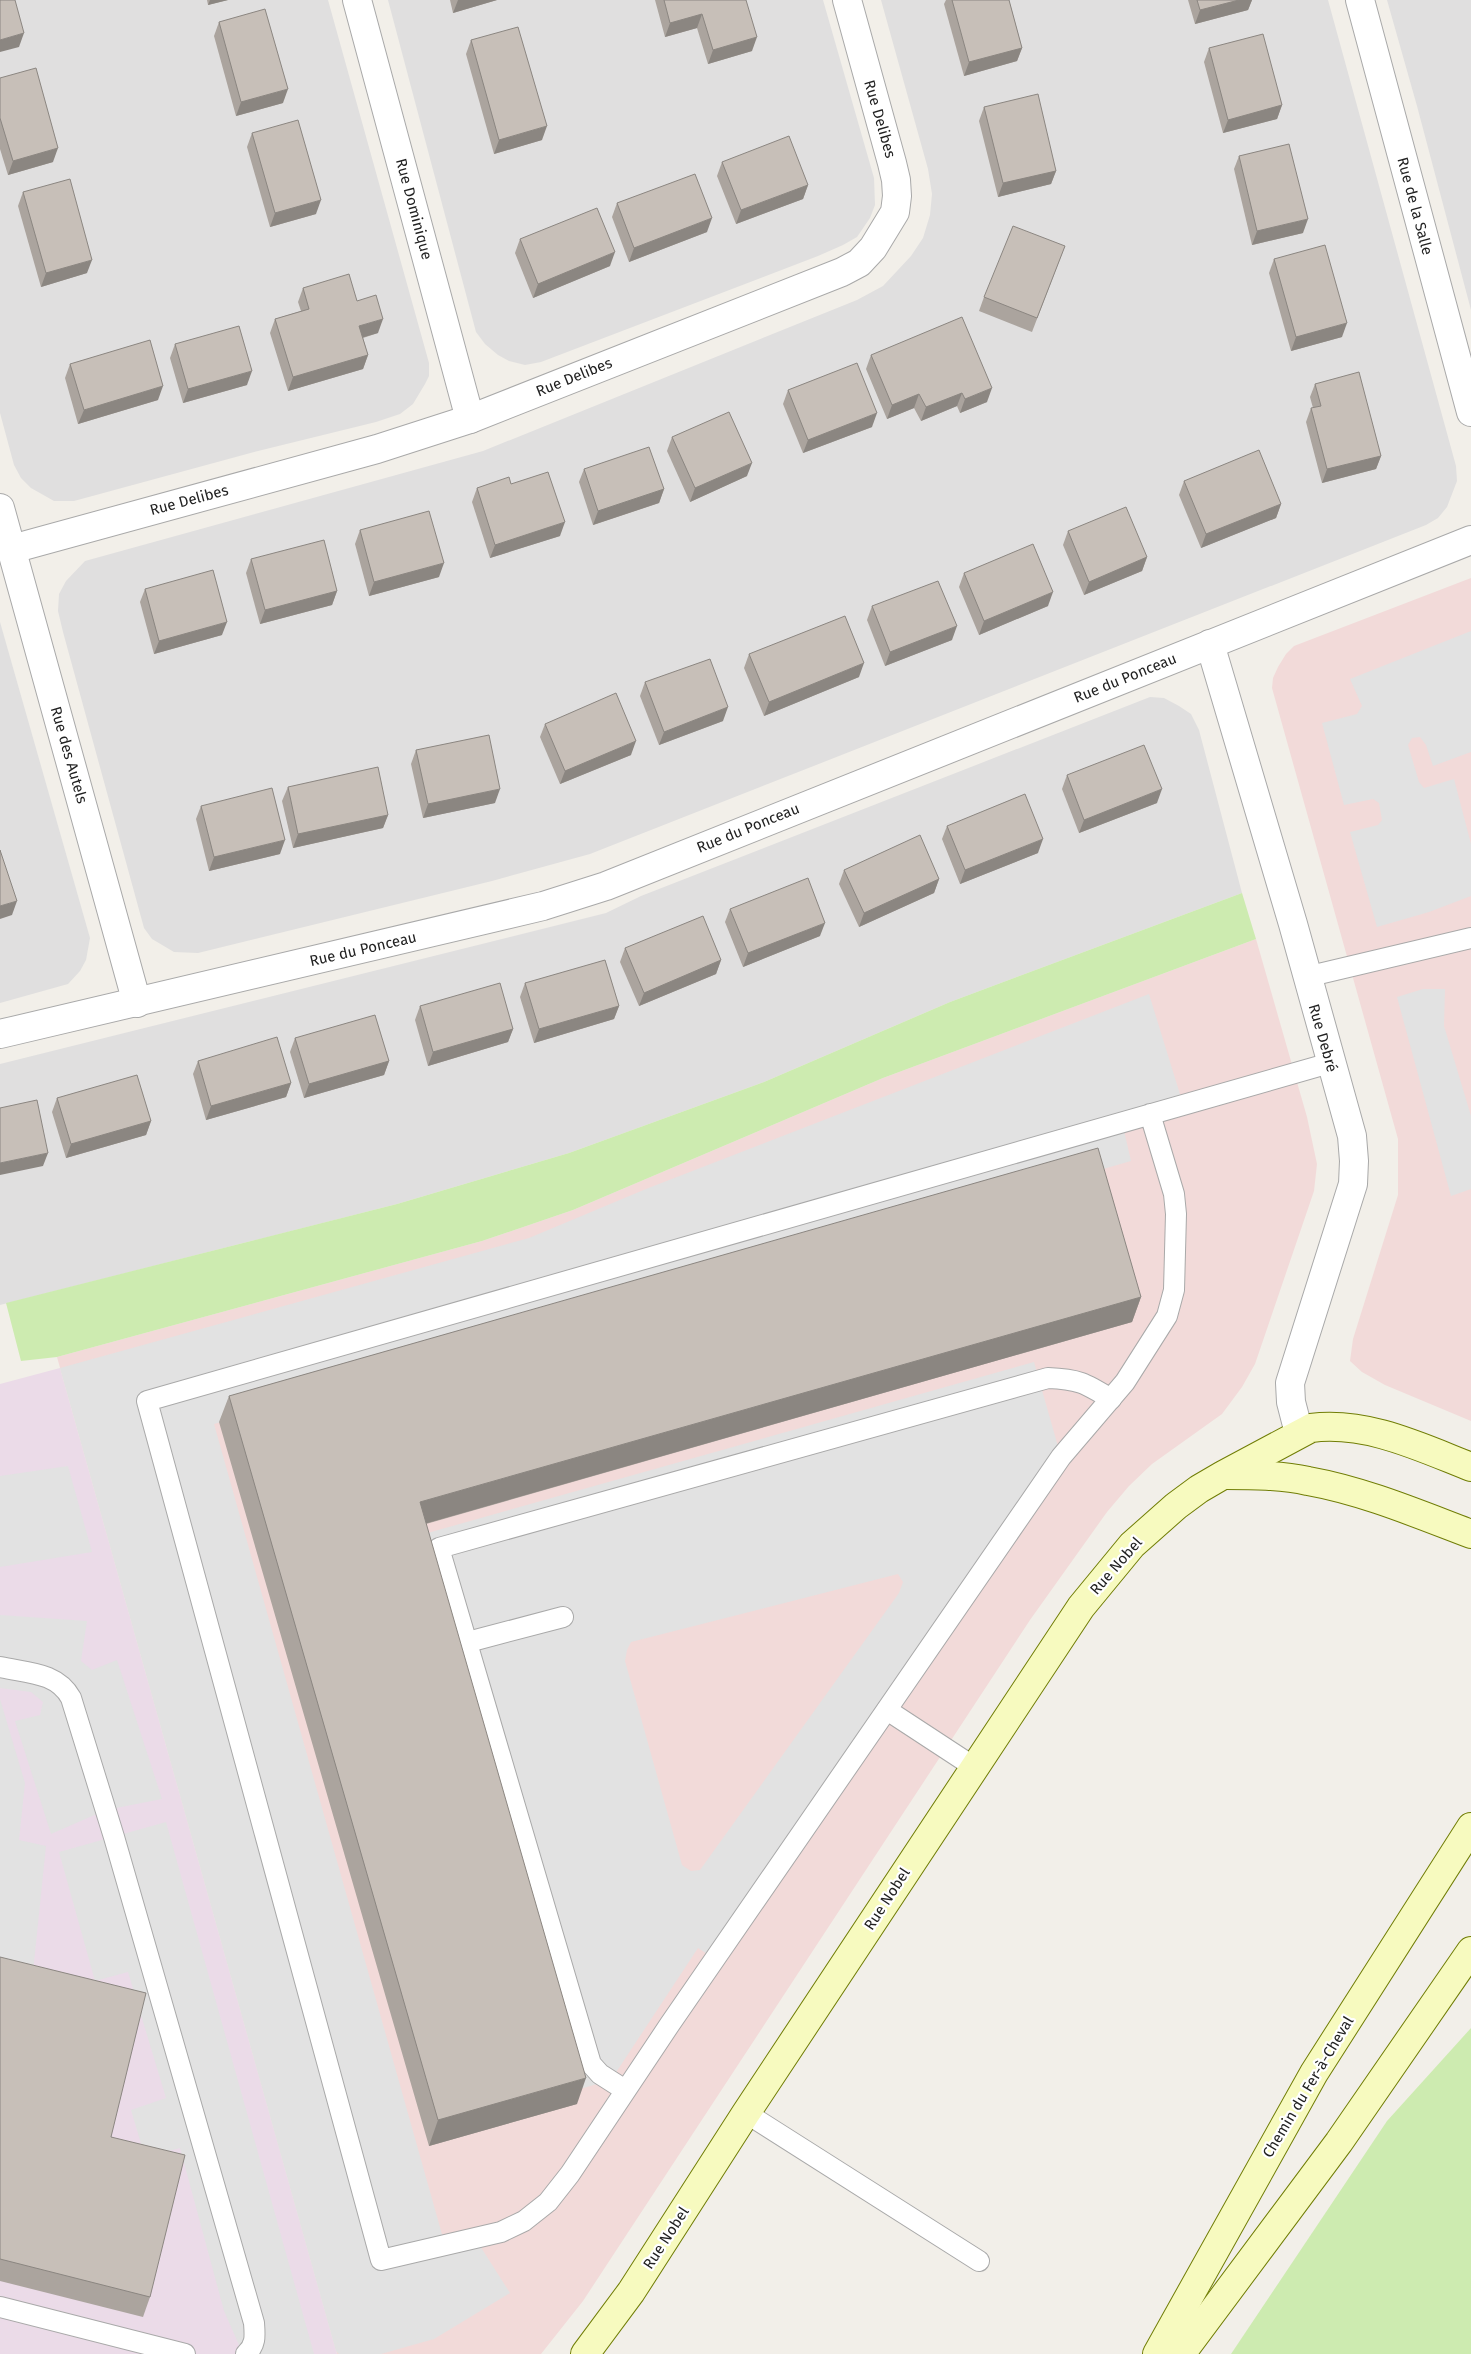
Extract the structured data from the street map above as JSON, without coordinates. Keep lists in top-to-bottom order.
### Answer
{
  "streets": {
    "street": [
      "Rue Delibes",
      "Rue de la Salle",
      "Rue Dominique",
      "Rue du Ponceau",
      "Rue des Autels",
      "Rue Debré",
      "Rue Nobel",
      "Chemin du Fer-à-Cheval"
    ]
  },
  "crossings": [
    ["Rue Delibes", "Rue Dominique"],
    ["Rue Delibes", "Rue des Autels"],
    ["Rue du Ponceau", "Rue des Autels"],
    ["Rue du Ponceau", "Rue Debré"],
    ["Rue Debré", "Rue Nobel"]
  ]
}
